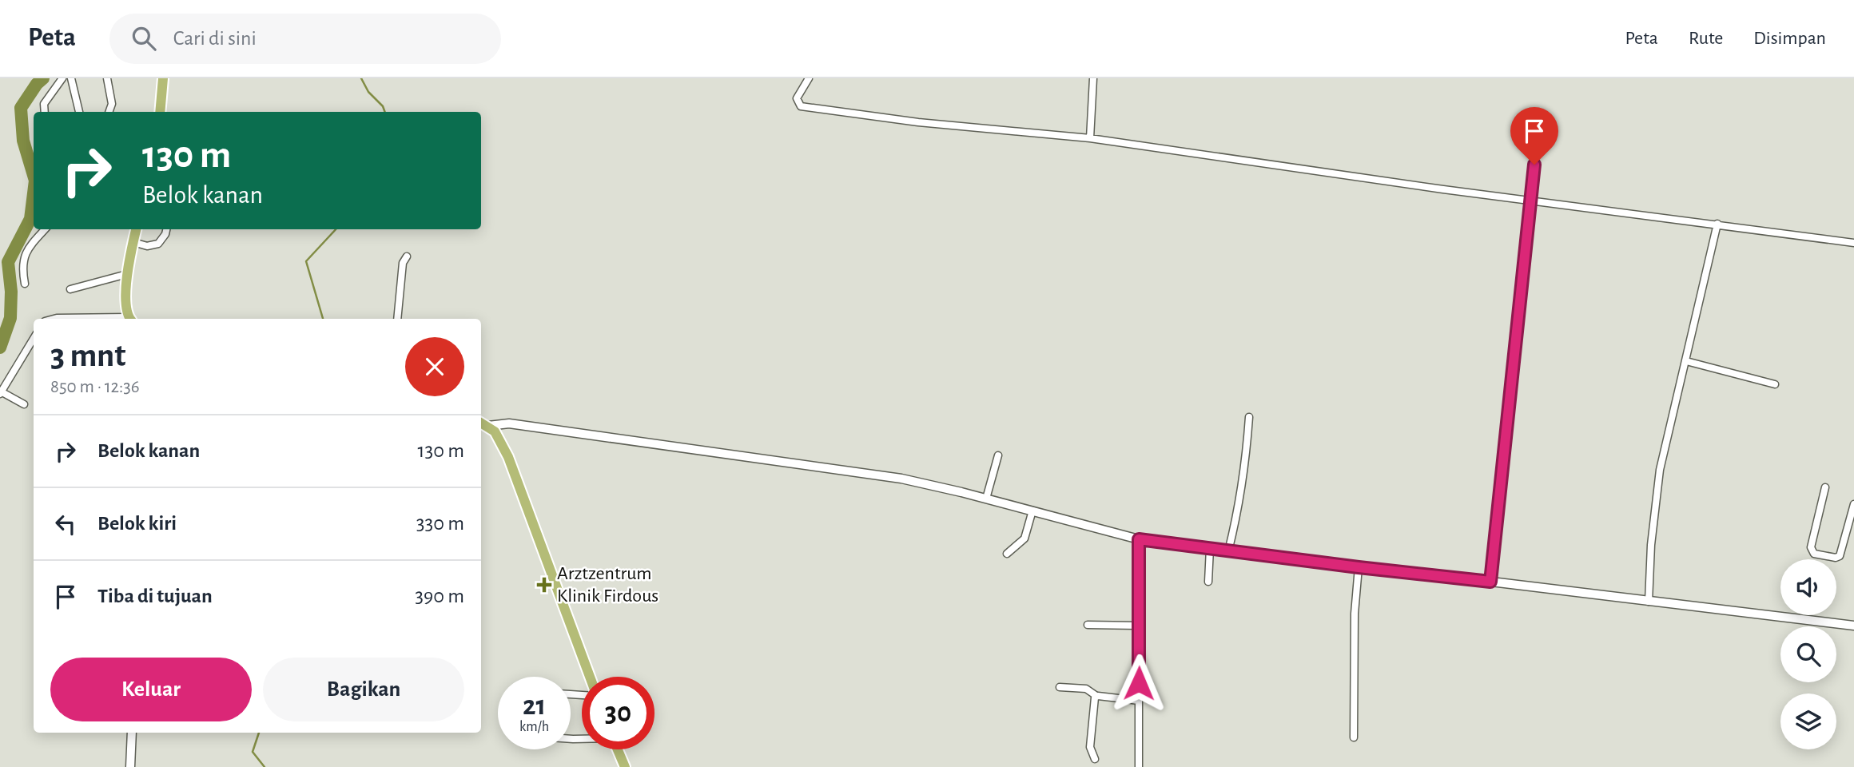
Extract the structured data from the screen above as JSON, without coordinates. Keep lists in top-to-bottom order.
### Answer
{
  "places": {
    "health": ["Arztzentrum Klinik Firdous"]
  },
  "page": {
    "header": "Peta",
    "search": "Cari di sini",
    "nav": ["Peta", "Rute", "Disimpan"],
    "turn": ["130 m", "Belok kanan"],
    "heading": ["3 mnt", "850 m · 12:36"],
    "list": [
      {
        "name": "Belok kanan",
        "value": "130 m"
      },
      {
        "name": "Belok kiri",
        "value": "330 m"
      },
      {
        "name": "Tiba di tujuan",
        "value": "390 m"
      }
    ],
    "buttons": ["Keluar", "Bagikan"],
    "speed": "21 km/h",
    "limit": "30"
  }
}
